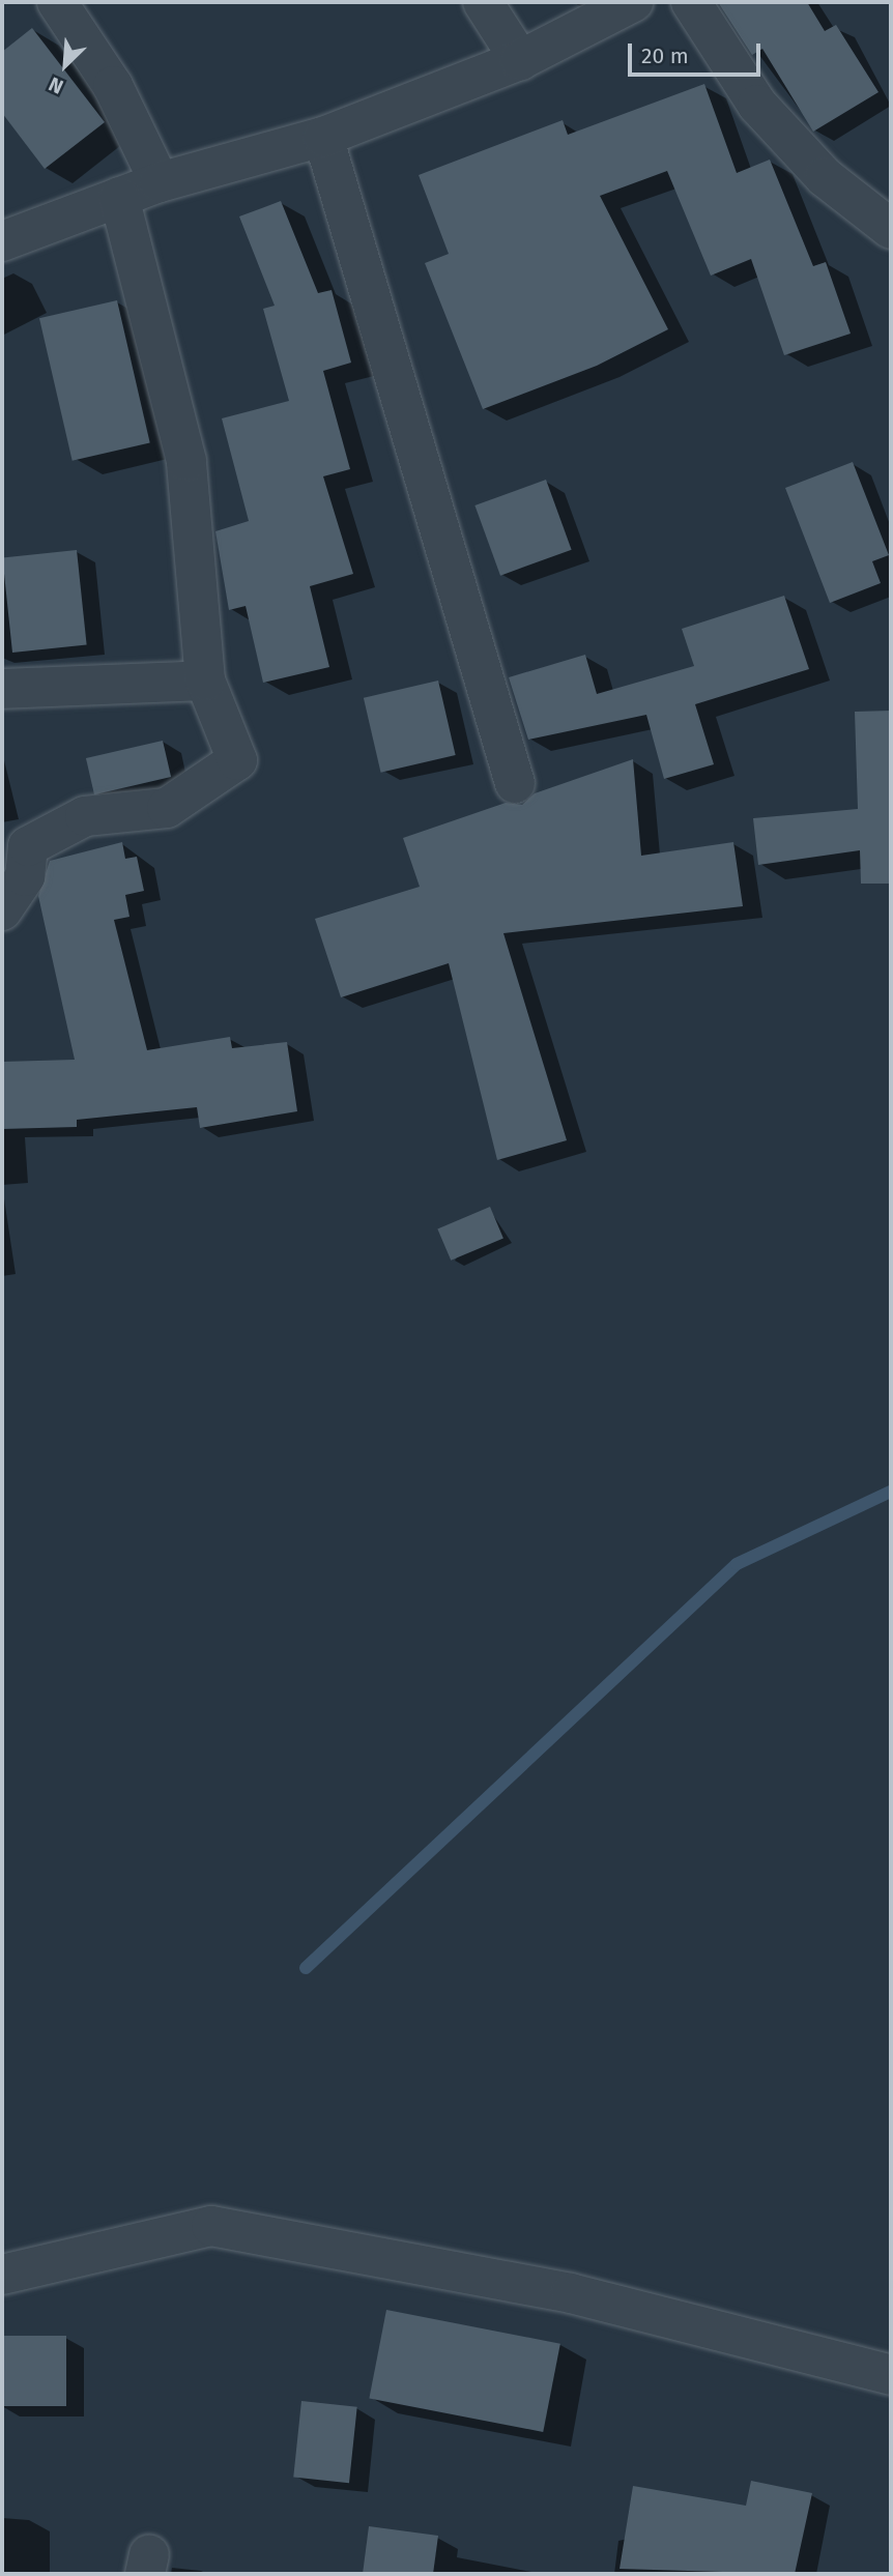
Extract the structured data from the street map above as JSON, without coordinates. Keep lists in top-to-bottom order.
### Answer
{
  "scale_bar": "20 m",
  "north": "bottom left"
}
